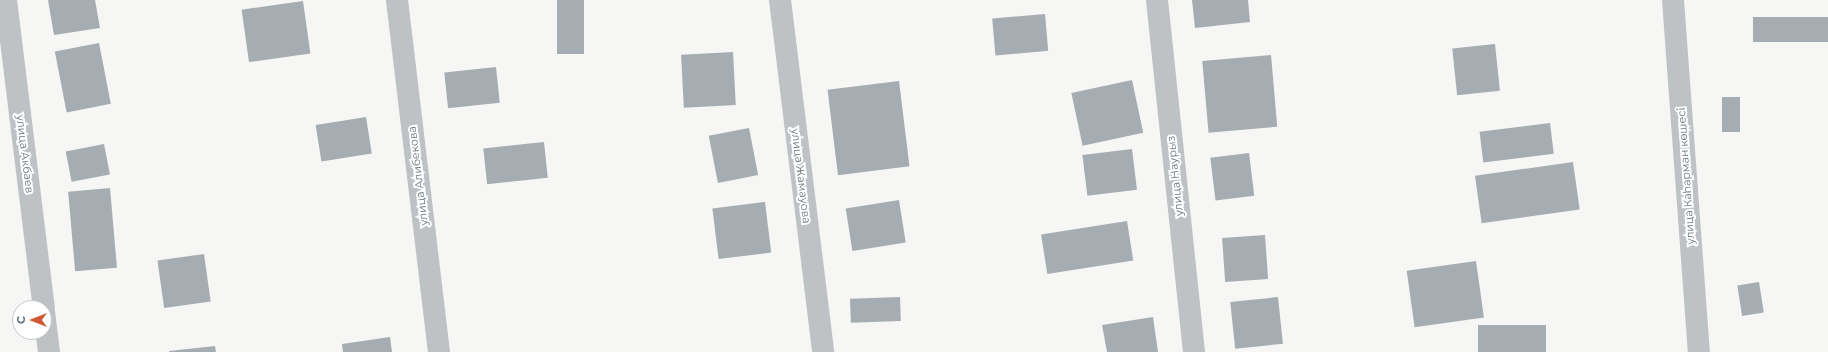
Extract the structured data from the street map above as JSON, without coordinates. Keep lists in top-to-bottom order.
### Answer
{
  "streets": {
    "street": [
      "улица Акбаев",
      "улица Алибекова",
      "улица Жамауова",
      "улица Наурыз",
      "улица Каһарман көшесі"
    ]
  },
  "north": "left"
}
